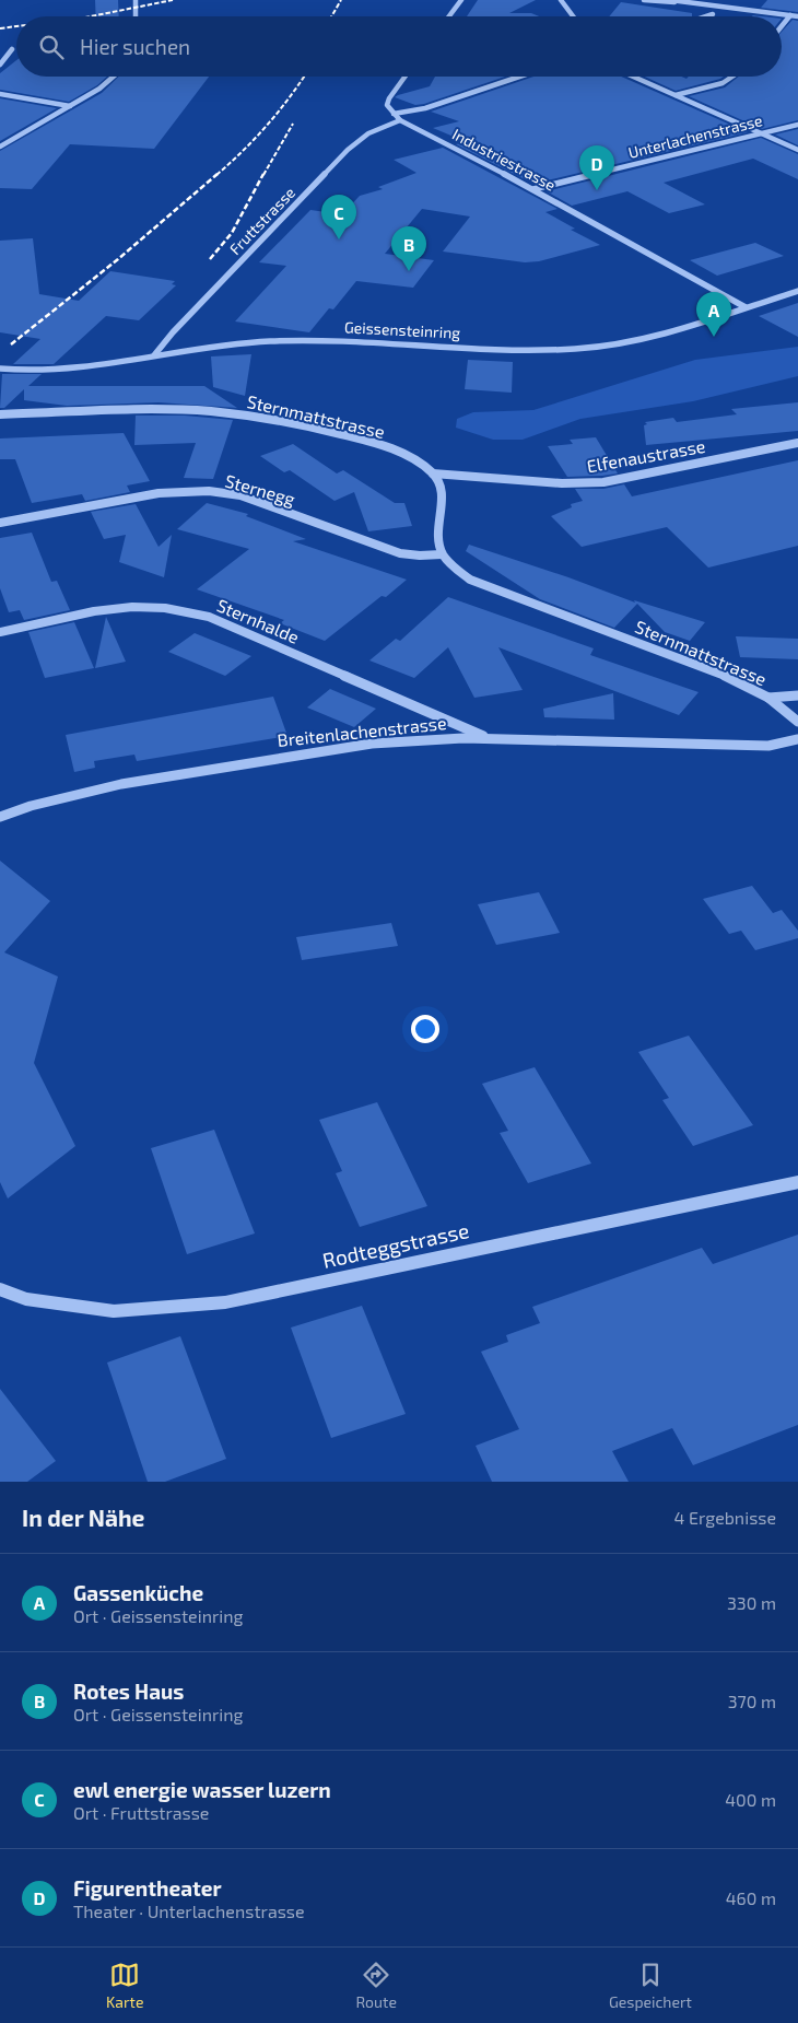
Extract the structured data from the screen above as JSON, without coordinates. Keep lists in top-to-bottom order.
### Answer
{
  "streets": {
    "street": [
      "Unterlachenstrasse",
      "Industriestrasse",
      "Fruttstrasse",
      "Geissensteinring",
      "Sternmattstrasse",
      "Elfenaustrasse",
      "Sternegg",
      "Sternhalde",
      "Breitenlachenstrasse",
      "Rodteggstrasse"
    ]
  },
  "crossings": [
    ["Unterlachenstrasse", "Industriestrasse"],
    ["Industriestrasse", "Fruttstrasse"],
    ["Industriestrasse", "Geissensteinring"],
    ["Fruttstrasse", "Geissensteinring"],
    ["Sternmattstrasse", "Elfenaustrasse"],
    ["Sternmattstrasse", "Sternegg"],
    ["Sternhalde", "Breitenlachenstrasse"]
  ],
  "page": {
    "search": "Hier suchen",
    "pins": [
      "D",
      "C",
      "B",
      "A"
    ],
    "heading": ["In der Nähe", "4 Ergebnisse"],
    "list": [
      {
        "mark": "A",
        "name": "Gassenküche",
        "note": "Ort · Geissensteinring",
        "value": "330 m"
      },
      {
        "mark": "B",
        "name": "Rotes Haus",
        "note": "Ort · Geissensteinring",
        "value": "370 m"
      },
      {
        "mark": "C",
        "name": "ewl energie wasser luzern",
        "note": "Ort · Fruttstrasse",
        "value": "400 m"
      },
      {
        "mark": "D",
        "name": "Figurentheater",
        "note": "Theater · Unterlachenstrasse",
        "value": "460 m"
      }
    ],
    "nav": ["Karte", "Route", "Gespeichert"]
  }
}
